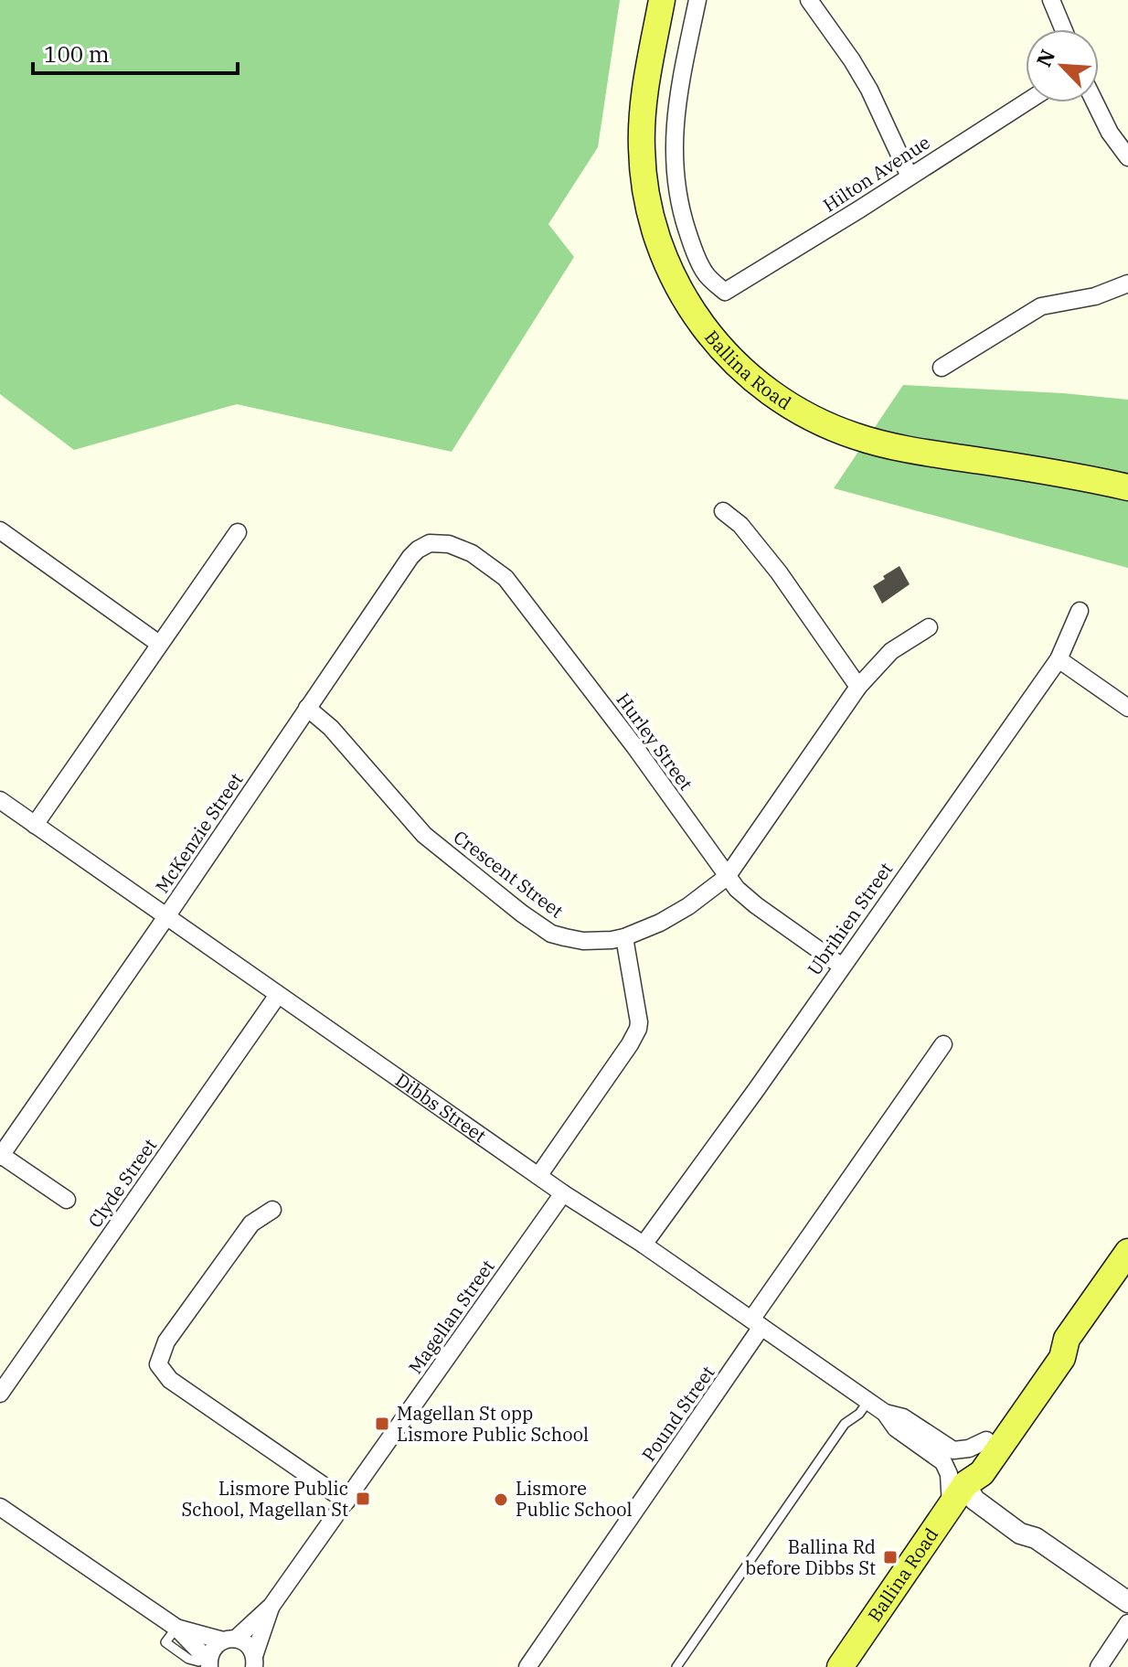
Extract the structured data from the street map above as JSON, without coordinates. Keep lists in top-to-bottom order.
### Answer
{
  "streets": {
    "main road": ["Ballina Road"],
    "street": [
      "Hilton Avenue",
      "Hurley Street",
      "McKenzie Street",
      "Crescent Street",
      "Ubrihien Street",
      "Dibbs Street",
      "Clyde Street",
      "Magellan Street",
      "Pound Street"
    ]
  },
  "crossings": [
    ["Ballina Road", "Dibbs Street"],
    ["Hurley Street", "McKenzie Street"],
    ["Hurley Street", "Crescent Street"],
    ["Hurley Street", "Ubrihien Street"],
    ["McKenzie Street", "Crescent Street"],
    ["McKenzie Street", "Dibbs Street"],
    ["Ubrihien Street", "Dibbs Street"],
    ["Dibbs Street", "Clyde Street"],
    ["Dibbs Street", "Magellan Street"],
    ["Dibbs Street", "Pound Street"]
  ],
  "places": {
    "transit": ["Magellan St opp Lismore Public School", "Lismore Public School, Magellan St", "Ballina Rd before Dibbs St"],
    "other": ["Lismore Public School"]
  },
  "scale_bar": "100 m",
  "north": "top left"
}
